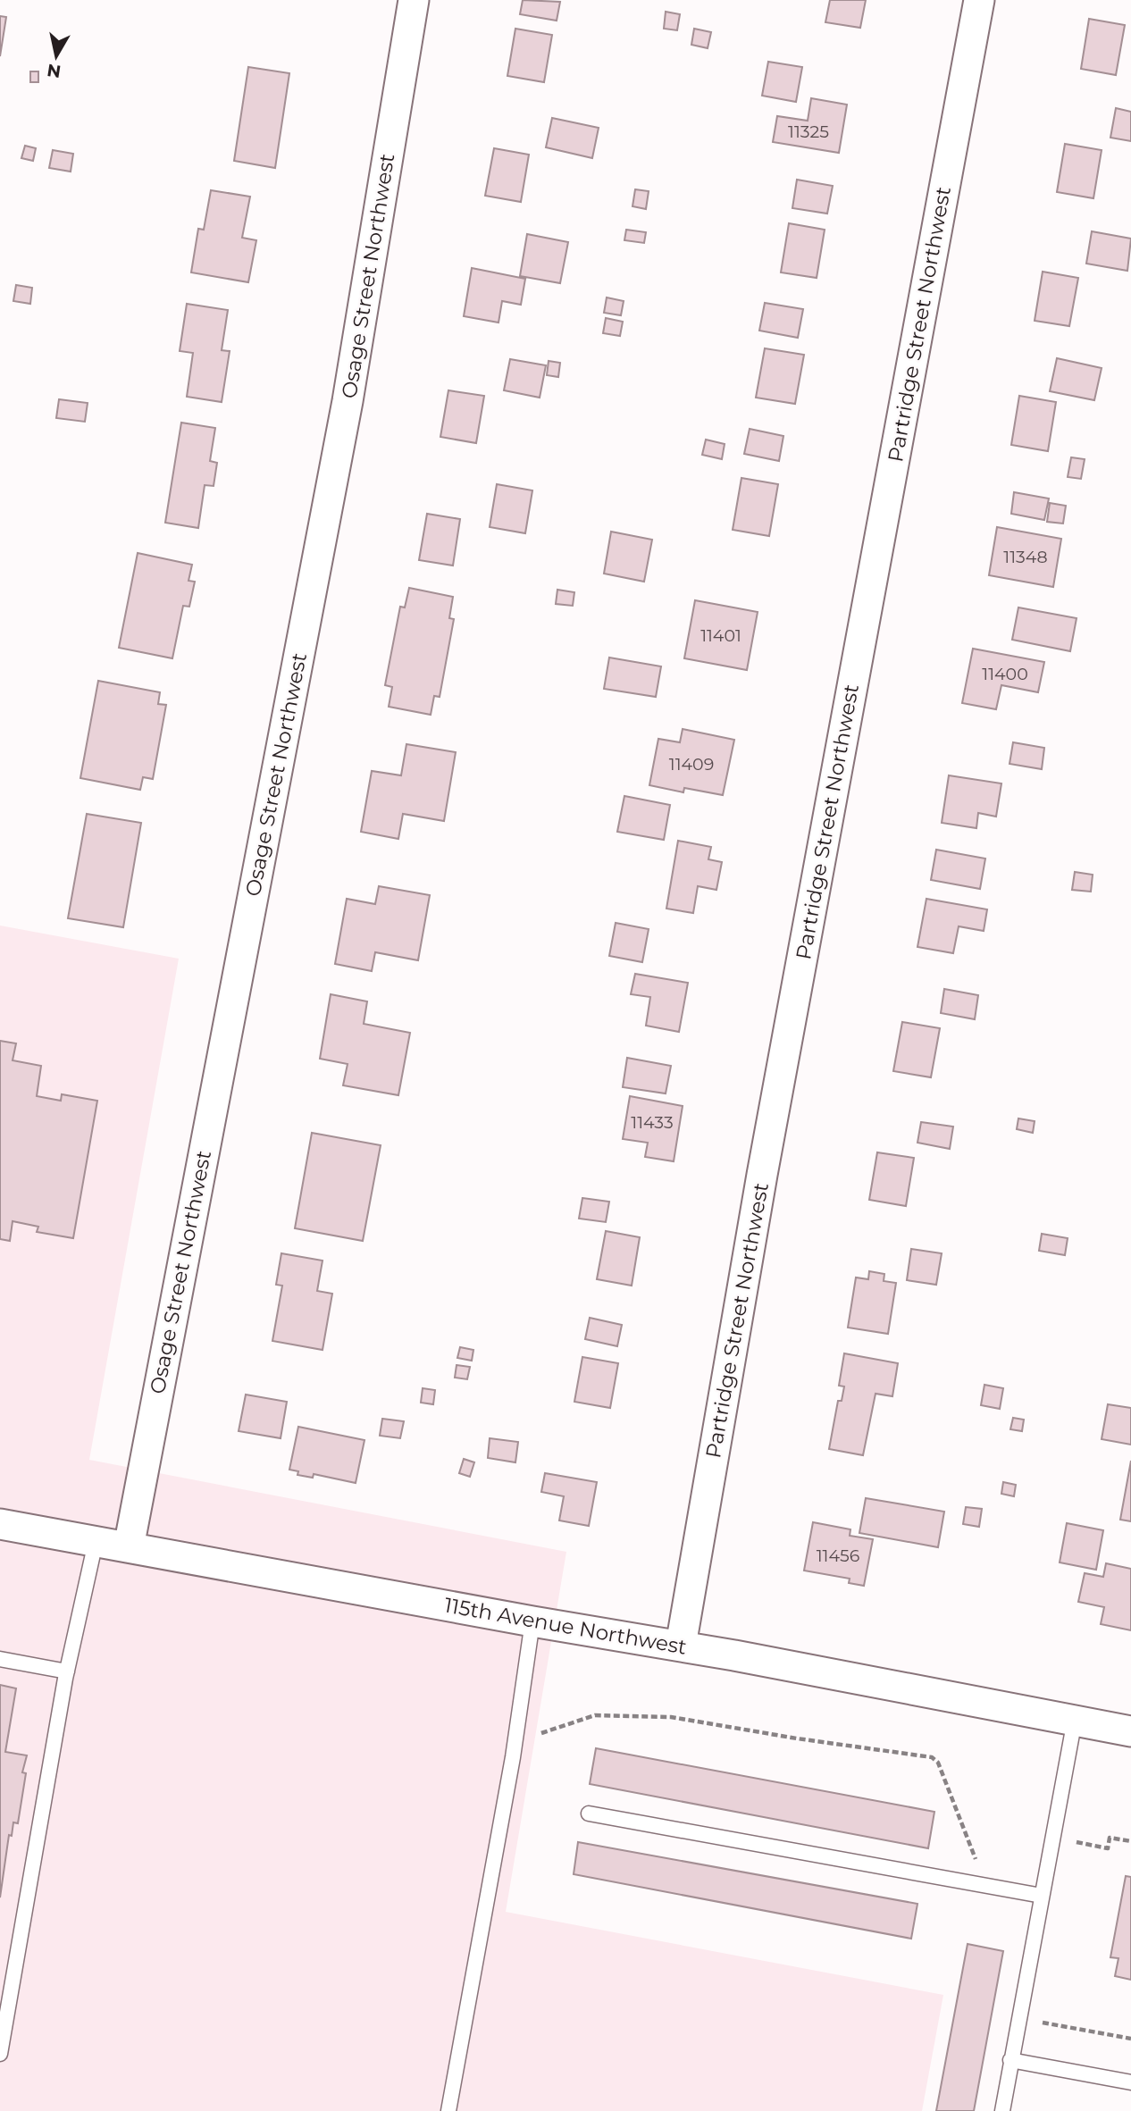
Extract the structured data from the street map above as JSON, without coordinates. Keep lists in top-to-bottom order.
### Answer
{
  "streets": {
    "street": ["Osage Street Northwest", "Partridge Street Northwest", "115th Avenue Northwest"]
  },
  "crossings": [
    ["Osage Street Northwest", "115th Avenue Northwest"],
    ["Partridge Street Northwest", "115th Avenue Northwest"]
  ],
  "house_numbers": [
    "11325",
    "11348",
    "11401",
    "11400",
    "11409",
    "11433",
    "11456"
  ],
  "north": "bottom"
}
